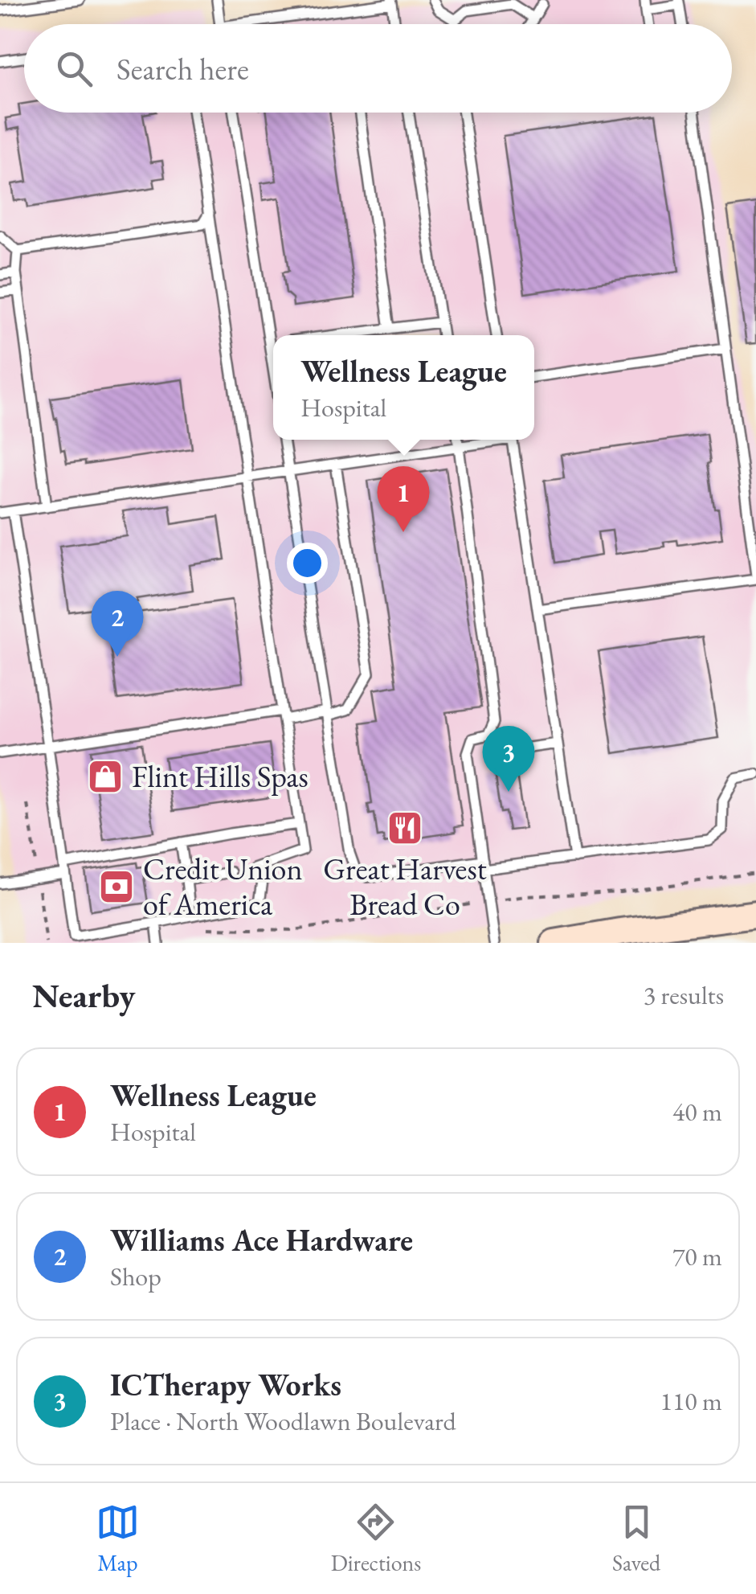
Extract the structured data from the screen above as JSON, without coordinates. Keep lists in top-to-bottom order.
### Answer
{
  "places": {
    "shop": ["Flint Hills Spas"],
    "restaurant": ["Great Harvest Bread Co"],
    "bank": ["Credit Union of America"]
  },
  "page": {
    "search": "Search here",
    "popup": ["Wellness League", "Hospital"],
    "pins": ["1", "2", "3"],
    "heading": ["Nearby", "3 results"],
    "list": [
      {
        "mark": "1",
        "name": "Wellness League",
        "note": "Hospital",
        "value": "40 m"
      },
      {
        "mark": "2",
        "name": "Williams Ace Hardware",
        "note": "Shop",
        "value": "70 m"
      },
      {
        "mark": "3",
        "name": "ICTherapy Works",
        "note": "Place · North Woodlawn Boulevard",
        "value": "110 m"
      }
    ],
    "nav": ["Map", "Directions", "Saved"]
  }
}
